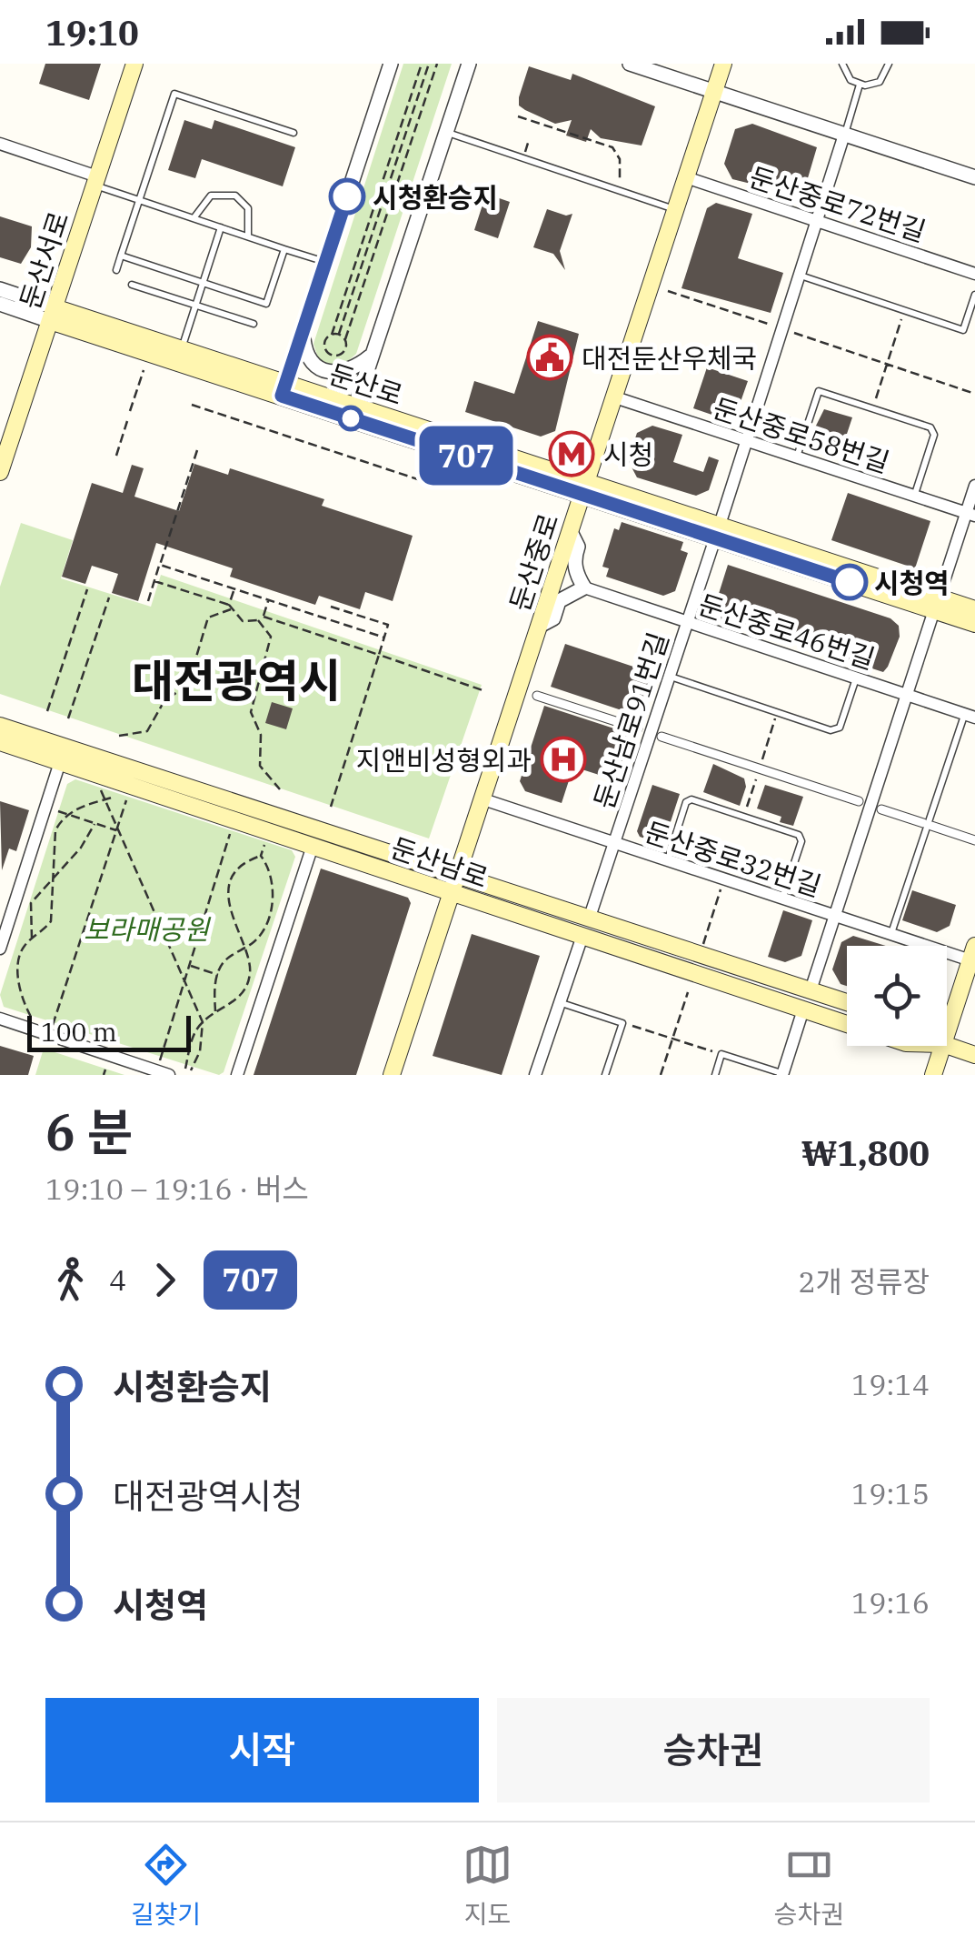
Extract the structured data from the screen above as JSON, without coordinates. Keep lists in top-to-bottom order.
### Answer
{
  "streets": {
    "main road": [
      "둔산서로",
      "둔산로",
      "둔산중로",
      "둔산남로"
    ],
    "street": [
      "둔산중로72번길",
      "둔산중로58번길",
      "둔산중로46번길",
      "둔산남로91번길",
      "둔산중로32번길"
    ]
  },
  "crossings": [
    ["둔산중로72번길", "둔산중로"],
    ["둔산중로72번길", "둔산남로91번길"],
    ["둔산서로", "둔산로"],
    ["둔산로", "둔산중로"],
    ["둔산로", "둔산남로91번길"],
    ["둔산중로58번길", "둔산중로"],
    ["둔산중로58번길", "둔산남로91번길"],
    ["둔산중로", "둔산중로32번길"],
    ["둔산중로", "둔산남로"],
    ["둔산중로46번길", "둔산남로91번길"],
    ["둔산남로91번길", "둔산중로32번길"],
    ["둔산남로91번길", "둔산남로"]
  ],
  "districts": ["대전광역시"],
  "parks": ["보라매공원"],
  "places": {
    "other": ["시청환승지", "시청역"],
    "public building": ["대전둔산우체국"],
    "metro station": ["시청"],
    "hospital": ["지앤비성형외과"]
  },
  "lines": ["bus line 707"],
  "scale_bar": "100 m",
  "page": {
    "status": "19:10",
    "on_map": "707",
    "scale": "100 m",
    "heading": ["6 분", "19:10 – 19:16 · 버스", "₩1,800"],
    "legs": ["4", "707", "2개 정류장"],
    "list": [
      {
        "name": "시청환승지",
        "value": "19:14"
      },
      {
        "name": "대전광역시청",
        "value": "19:15"
      },
      {
        "name": "시청역",
        "value": "19:16"
      }
    ],
    "buttons": ["시작", "승차권"],
    "tabs": ["길찾기", "지도", "승차권"]
  }
}
